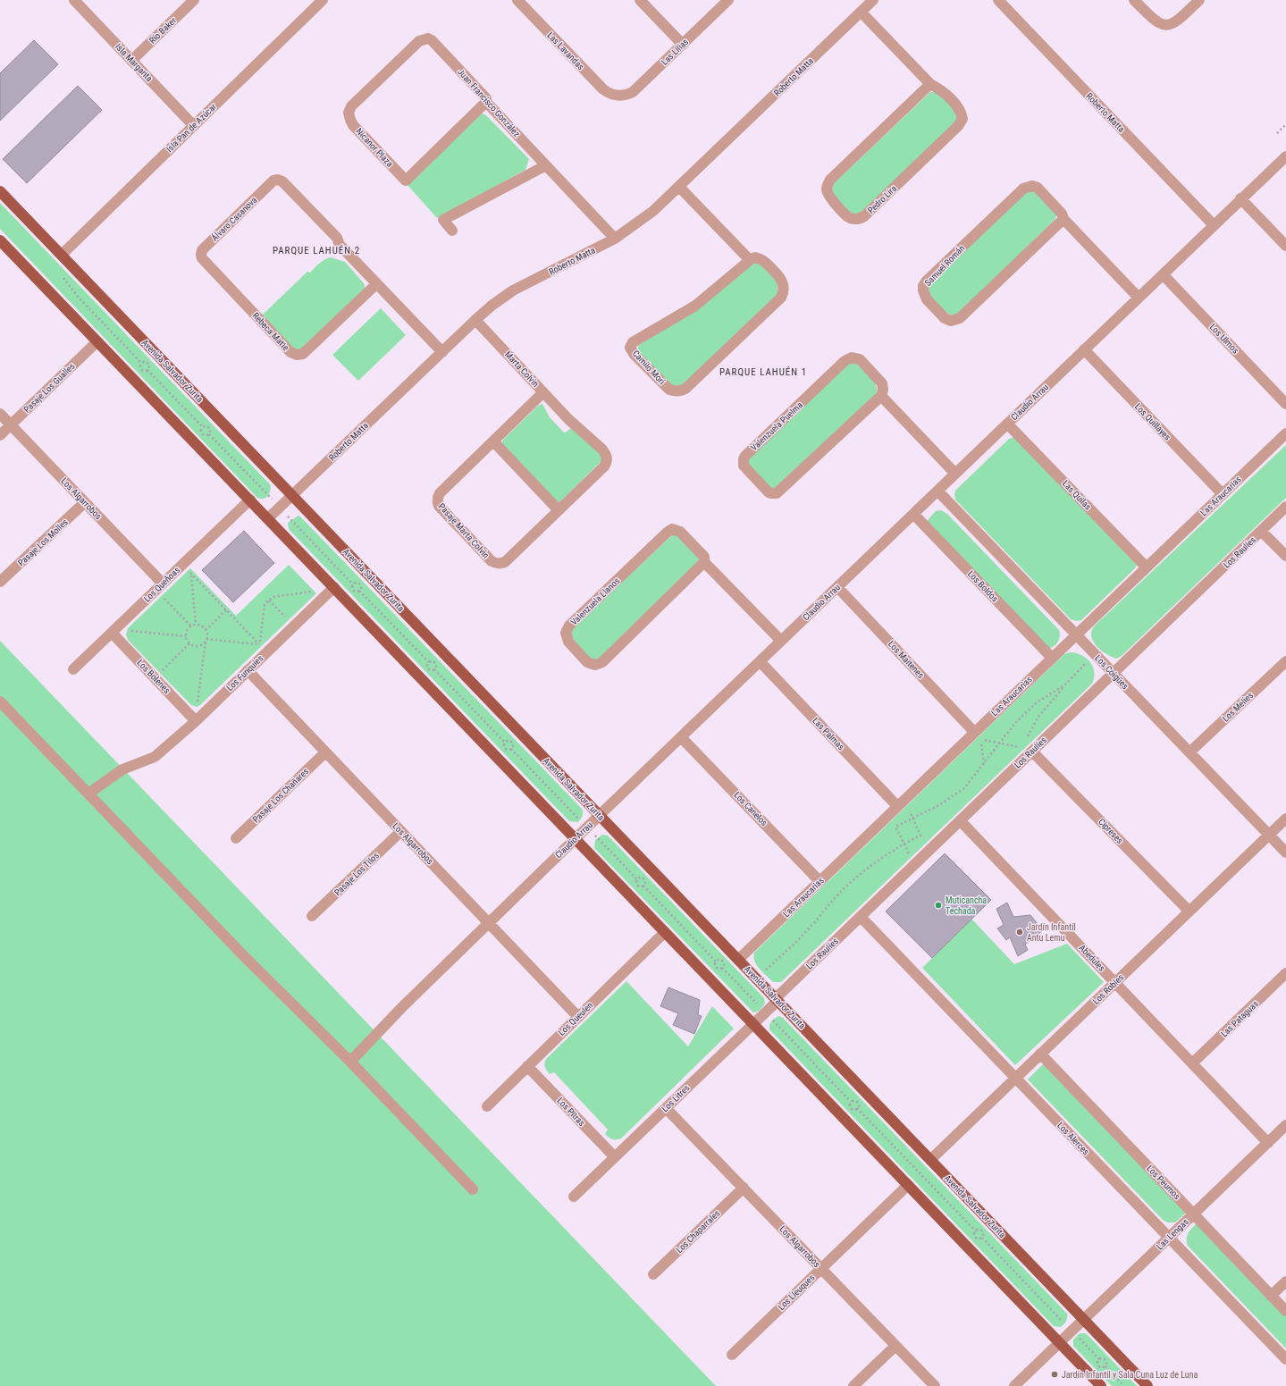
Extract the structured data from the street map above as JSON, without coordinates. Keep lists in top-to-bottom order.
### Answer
{
  "streets": {
    "main road": ["Avenida Salvador Zurita"],
    "street": [
      "Río Baker",
      "Las Lavandas",
      "Las Lilias",
      "Isla Margarita",
      "Roberto Matta",
      "Juan Francisco González",
      "Isla Pan de Azúcar",
      "Nicanor Plaza",
      "Pedro Lira",
      "Álvaro Casanova",
      "Samuel Román",
      "Rebeca Matte",
      "Los Ulmos",
      "Camilo Mori",
      "Marta Colvin",
      "Pasaje Los Gualles",
      "Claudio Arrau",
      "Los Quillayes",
      "Valenzuela Puelma",
      "Las Quilas",
      "Las Araucarias",
      "Los Algarrobos",
      "Pasaje Marta Colvin",
      "Pasaje Los Molles",
      "Los Raulíes",
      "Los Queñoas",
      "Los Boldos",
      "Valenzuela Llanos",
      "Los Maitenes",
      "Los Coigües",
      "Los Funquies",
      "Los Bolenes",
      "Los Melies",
      "Las Palmas",
      "Pasaje Los Chañares",
      "Los Canelos",
      "Cipreses",
      "Pasaje Los Tilos",
      "Abedules",
      "Los Robles",
      "Los Queulen",
      "Las Pataguas",
      "Los Litres",
      "Los Pitras",
      "Los Alerces",
      "Los Peumos",
      "Los Chaparrales",
      "Las Lengas",
      "Los Lleuques"
    ]
  },
  "crossings": [
    ["Río Baker", "Isla Margarita"],
    ["Las Lavandas", "Las Lilias"],
    ["Isla Margarita", "Isla Pan de Azúcar"],
    ["Roberto Matta", "Juan Francisco González"],
    ["Roberto Matta", "Pedro Lira"],
    ["Roberto Matta", "Marta Colvin"],
    ["Roberto Matta", "Avenida Salvador Zurita"],
    ["Roberto Matta", "Claudio Arrau"],
    ["Juan Francisco González", "Nicanor Plaza"],
    ["Isla Pan de Azúcar", "Avenida Salvador Zurita"],
    ["Álvaro Casanova", "Rebeca Matte"],
    ["Samuel Román", "Claudio Arrau"],
    ["Los Ulmos", "Claudio Arrau"],
    ["Marta Colvin", "Pasaje Marta Colvin"],
    ["Avenida Salvador Zurita", "Claudio Arrau"],
    ["Avenida Salvador Zurita", "Las Araucarias"],
    ["Avenida Salvador Zurita", "Los Raulíes"],
    ["Avenida Salvador Zurita", "Los Robles"],
    ["Avenida Salvador Zurita", "Los Litres"],
    ["Avenida Salvador Zurita", "Las Lengas"],
    ["Pasaje Los Gualles", "Los Algarrobos"],
    ["Claudio Arrau", "Los Quillayes"],
    ["Claudio Arrau", "Las Quilas"],
    ["Claudio Arrau", "Los Algarrobos"],
    ["Claudio Arrau", "Los Boldos"],
    ["Claudio Arrau", "Valenzuela Llanos"],
    ["Claudio Arrau", "Los Maitenes"],
    ["Claudio Arrau", "Los Coigües"],
    ["Claudio Arrau", "Las Palmas"],
    ["Claudio Arrau", "Los Canelos"],
    ["Los Quillayes", "Las Araucarias"],
    ["Las Quilas", "Las Araucarias"],
    ["Las Araucarias", "Los Boldos"],
    ["Las Araucarias", "Los Maitenes"],
    ["Las Araucarias", "Los Coigües"],
    ["Las Araucarias", "Las Palmas"],
    ["Las Araucarias", "Los Canelos"],
    ["Los Algarrobos", "Pasaje Los Molles"],
    ["Los Algarrobos", "Los Queñoas"],
    ["Los Algarrobos", "Los Funquies"],
    ["Los Algarrobos", "Pasaje Los Chañares"],
    ["Los Algarrobos", "Pasaje Los Tilos"],
    ["Los Algarrobos", "Los Queulen"],
    ["Los Algarrobos", "Los Litres"],
    ["Los Algarrobos", "Los Chaparrales"],
    ["Los Algarrobos", "Los Lleuques"],
    ["Los Raulíes", "Los Coigües"],
    ["Los Raulíes", "Cipreses"],
    ["Los Raulíes", "Abedules"],
    ["Los Raulíes", "Los Litres"],
    ["Los Raulíes", "Los Alerces"],
    ["Los Queñoas", "Los Bolenes"],
    ["Los Coigües", "Los Melies"],
    ["Los Coigües", "Los Robles"],
    ["Los Funquies", "Los Bolenes"],
    ["Cipreses", "Los Robles"],
    ["Abedules", "Los Robles"],
    ["Abedules", "Las Pataguas"],
    ["Abedules", "Las Lengas"],
    ["Los Robles", "Los Alerces"],
    ["Los Robles", "Los Peumos"],
    ["Los Queulen", "Los Pitras"],
    ["Los Litres", "Los Pitras"],
    ["Los Alerces", "Las Lengas"],
    ["Los Peumos", "Las Lengas"]
  ],
  "districts": ["PARQUE LAHUÉN 2", "PARQUE LAHUÉN 1"],
  "places": ["Muticancha Techada", "Jardín Infantil Antu Lemu", "Jardín Infantil y Sala Cuna Luz de Luna"]
}
